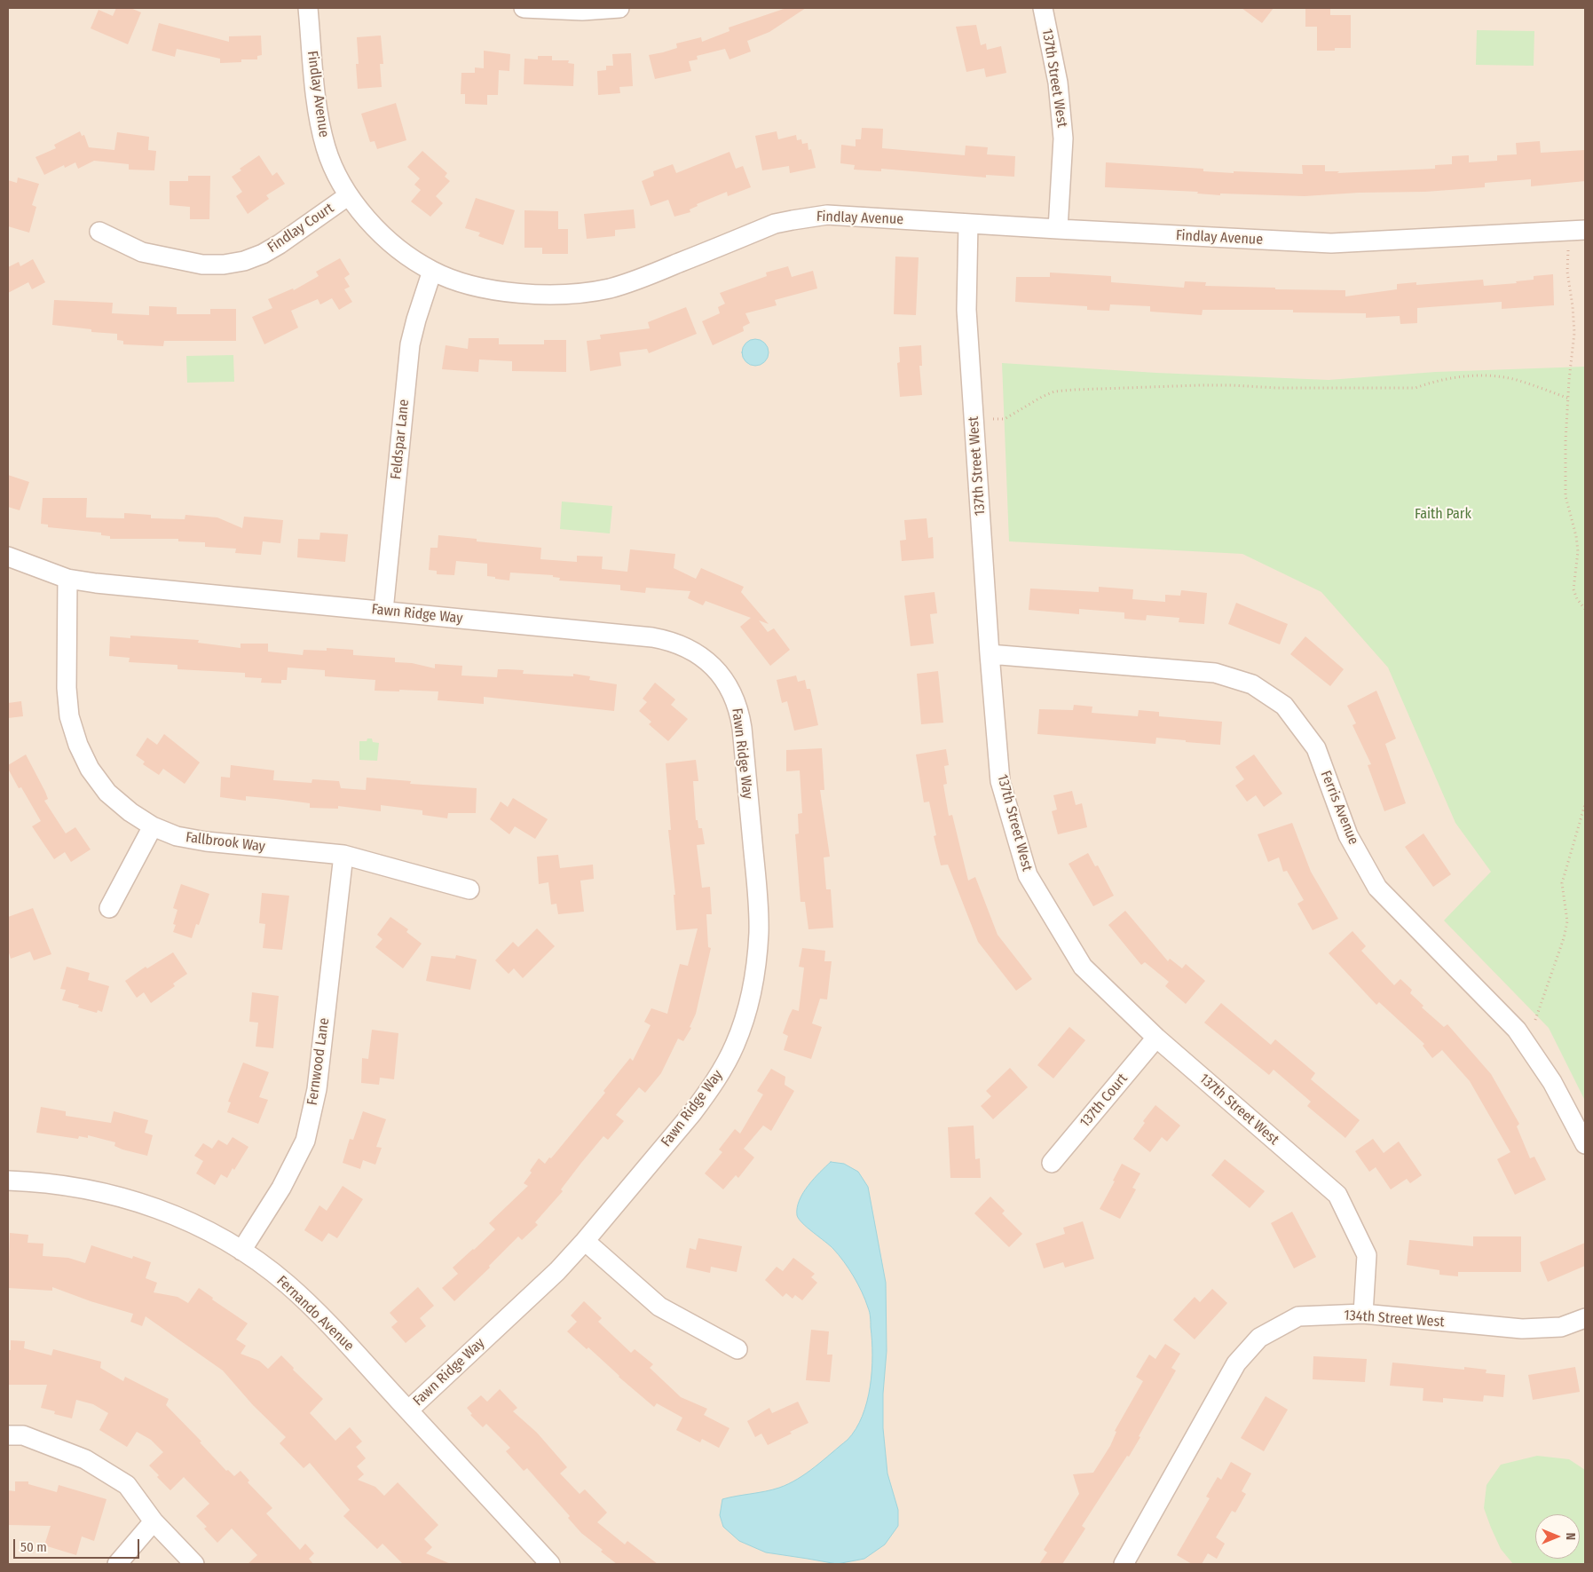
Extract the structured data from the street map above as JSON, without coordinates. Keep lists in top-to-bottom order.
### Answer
{
  "streets": {
    "street": [
      "137th Street West",
      "Findlay Avenue",
      "Findlay Court",
      "Feldspar Lane",
      "Fawn Ridge Way",
      "Ferris Avenue",
      "Fallbrook Way",
      "Fernwood Lane",
      "137th Court",
      "Fernando Avenue",
      "134th Street West"
    ]
  },
  "crossings": [
    ["137th Street West", "Findlay Avenue"],
    ["137th Street West", "Ferris Avenue"],
    ["137th Street West", "137th Court"],
    ["137th Street West", "134th Street West"],
    ["Findlay Avenue", "Findlay Court"],
    ["Findlay Avenue", "Feldspar Lane"],
    ["Feldspar Lane", "Fawn Ridge Way"],
    ["Fawn Ridge Way", "Fallbrook Way"],
    ["Fawn Ridge Way", "Fernando Avenue"],
    ["Fallbrook Way", "Fernwood Lane"],
    ["Fernwood Lane", "Fernando Avenue"]
  ],
  "parks": ["Faith Park"],
  "scale_bar": "50 m",
  "north": "right"
}
